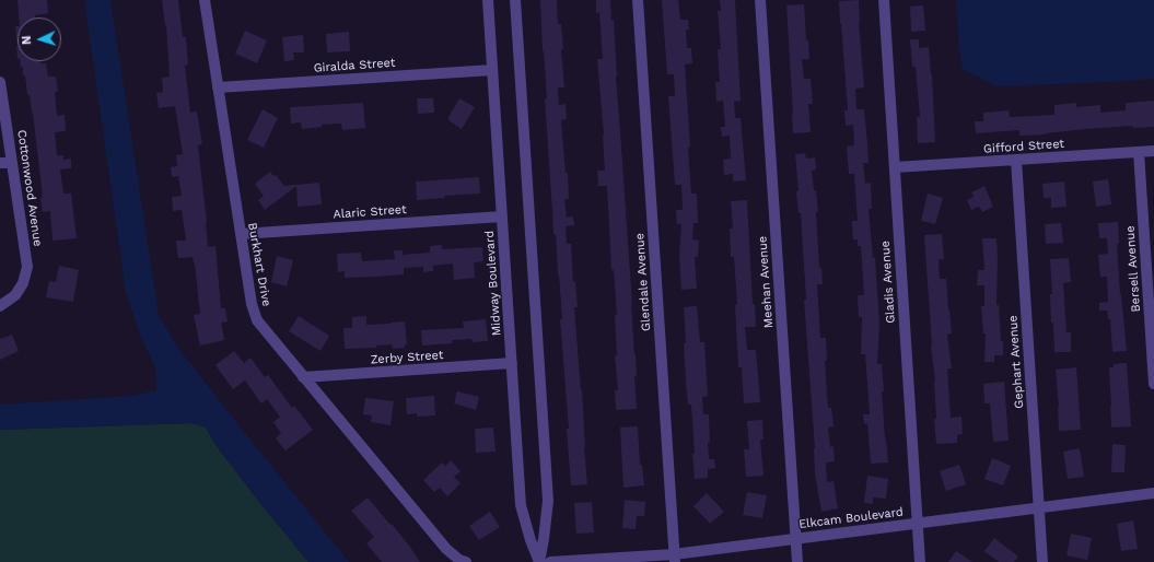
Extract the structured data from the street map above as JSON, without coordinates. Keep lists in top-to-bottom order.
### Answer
{
  "streets": {
    "street": [
      "Giralda Street",
      "Gifford Street",
      "Cottonwood Avenue",
      "Alaric Street",
      "Burkhart Drive",
      "Bersell Avenue",
      "Glendale Avenue",
      "Meehan Avenue",
      "Gladis Avenue",
      "Midway Boulevard",
      "Zerby Street",
      "Gephart Avenue",
      "Elkcam Boulevard"
    ]
  },
  "crossings": [
    ["Giralda Street", "Burkhart Drive"],
    ["Giralda Street", "Midway Boulevard"],
    ["Gifford Street", "Bersell Avenue"],
    ["Gifford Street", "Gladis Avenue"],
    ["Gifford Street", "Gephart Avenue"],
    ["Alaric Street", "Burkhart Drive"],
    ["Alaric Street", "Midway Boulevard"],
    ["Burkhart Drive", "Zerby Street"],
    ["Glendale Avenue", "Elkcam Boulevard"],
    ["Meehan Avenue", "Elkcam Boulevard"],
    ["Gladis Avenue", "Elkcam Boulevard"],
    ["Midway Boulevard", "Zerby Street"],
    ["Gephart Avenue", "Elkcam Boulevard"]
  ],
  "north": "left"
}
